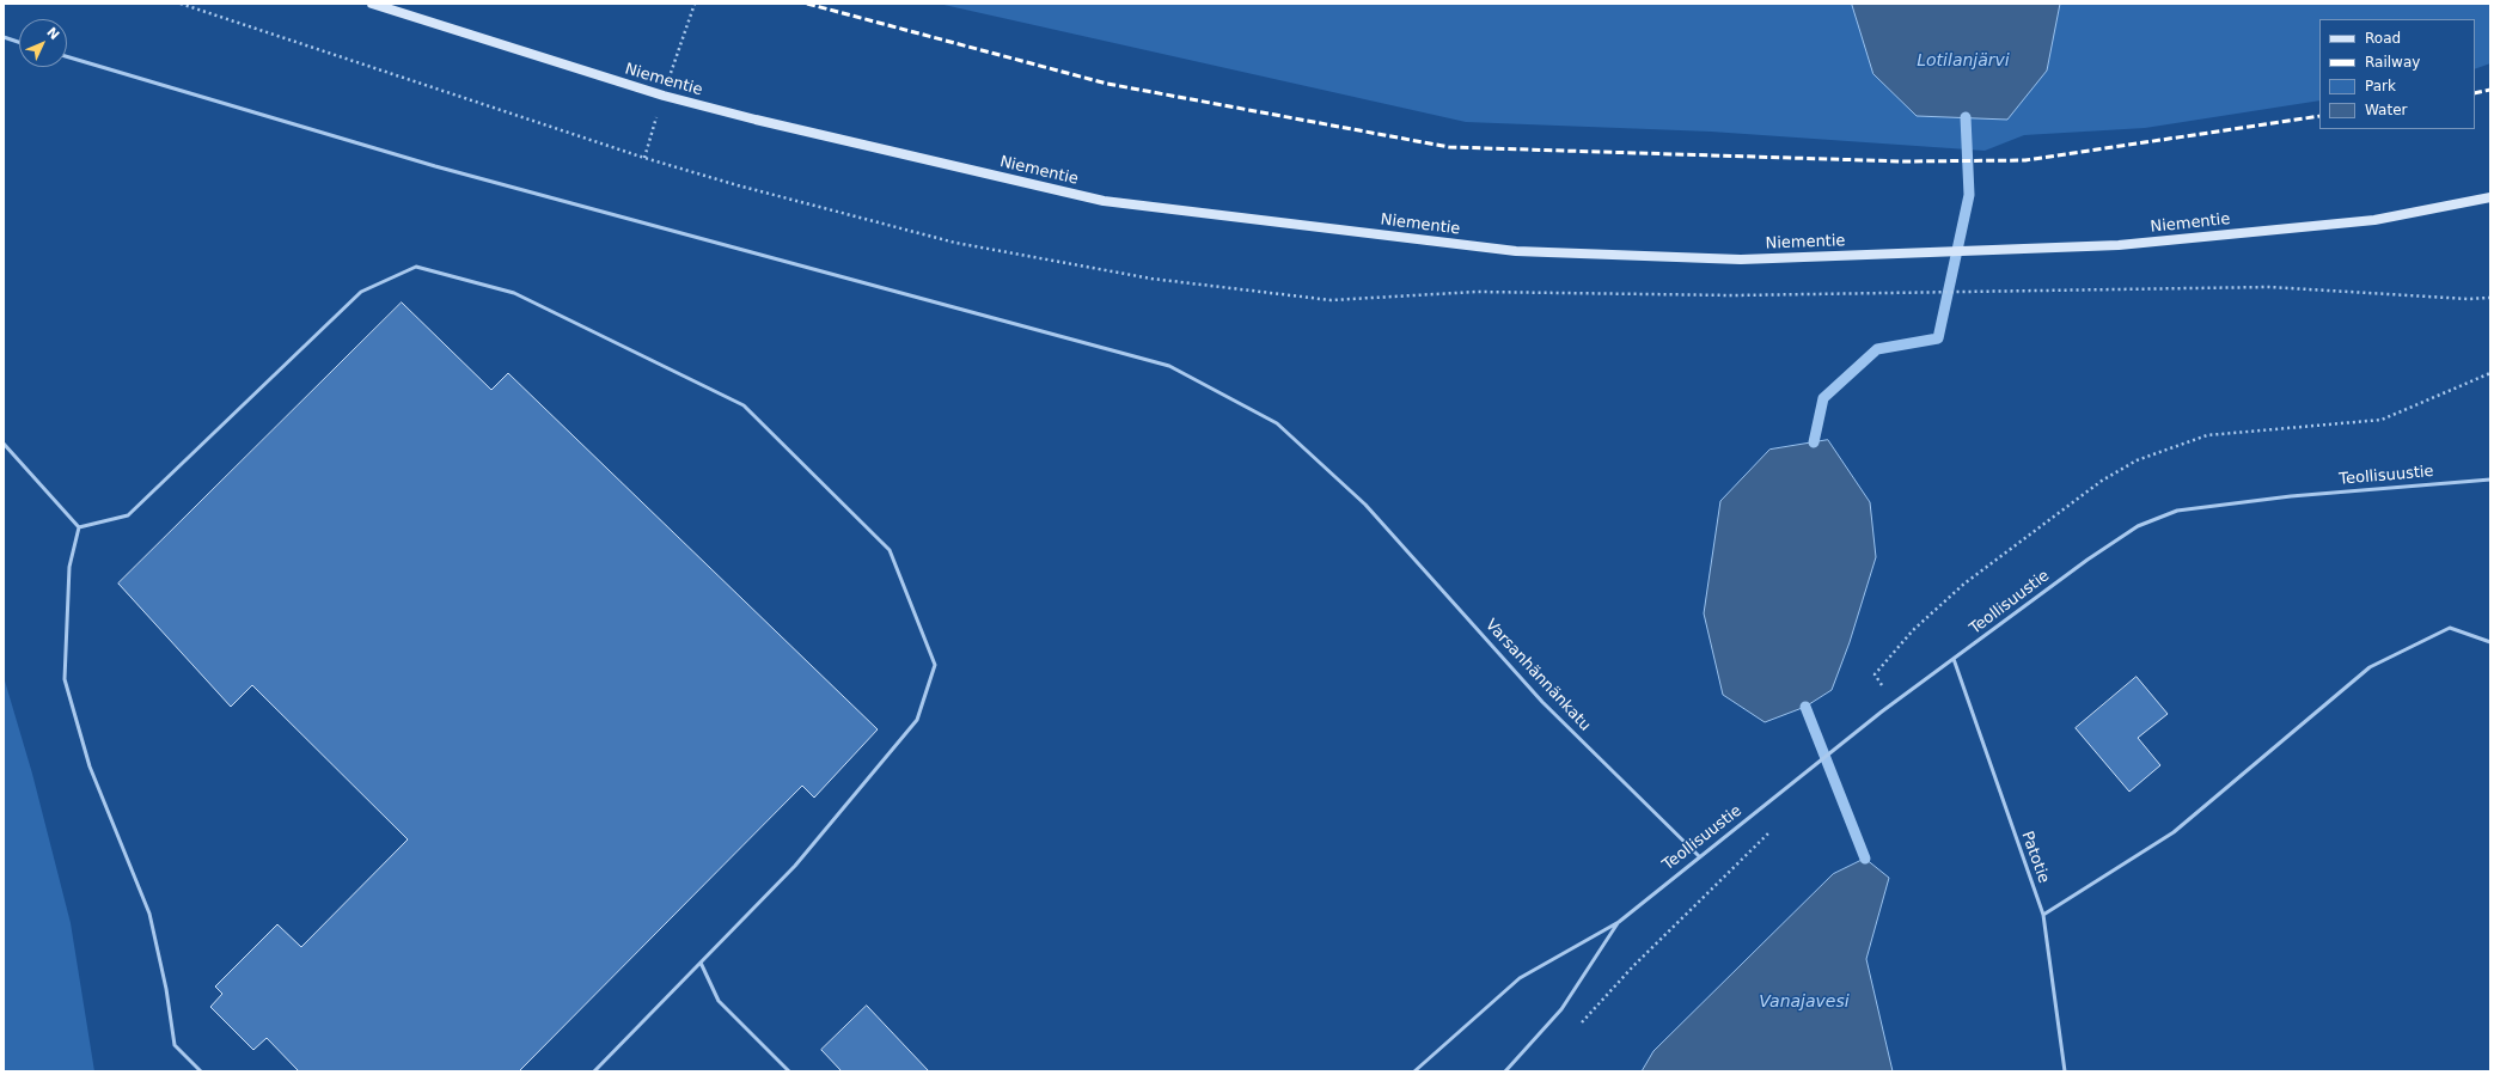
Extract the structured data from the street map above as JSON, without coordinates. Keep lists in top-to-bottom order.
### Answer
{
  "streets": {
    "main road": ["Niementie"],
    "lane": ["Teollisuustie", "Varsanhännänkatu", "Patotie"]
  },
  "crossings": [
    ["Teollisuustie", "Varsanhännänkatu"],
    ["Teollisuustie", "Patotie"]
  ],
  "water": ["Lotilanjärvi", "Vanajavesi"],
  "legend": [
    "Road",
    "Railway",
    "Park",
    "Water"
  ],
  "north": "top right"
}
